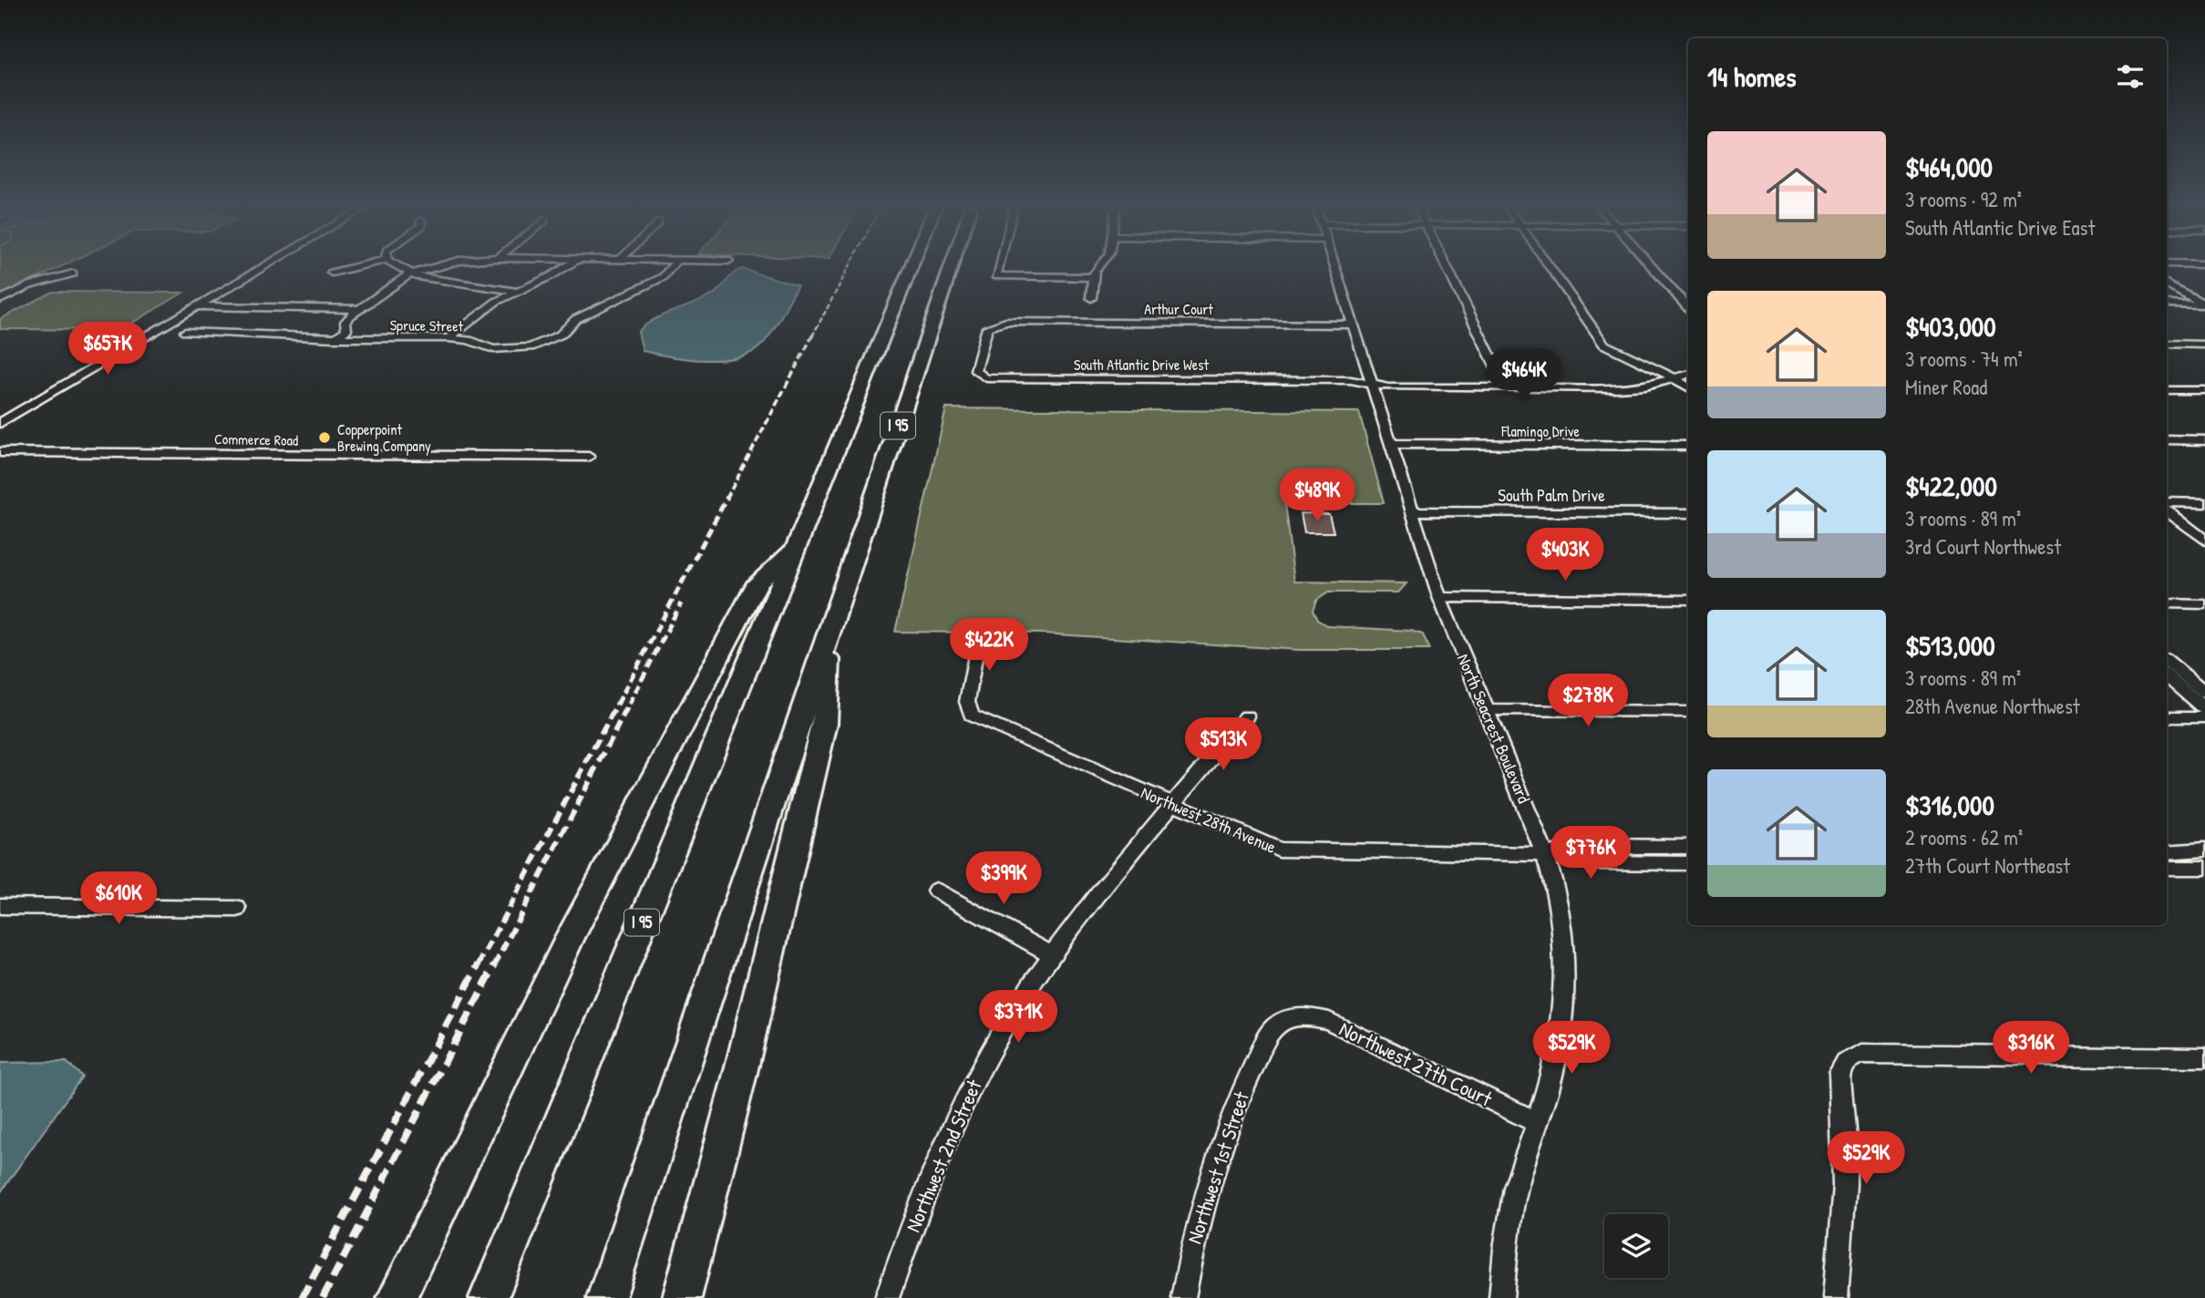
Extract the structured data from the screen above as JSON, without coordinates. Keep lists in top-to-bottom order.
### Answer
{
  "streets": {
    "highway": ["I 95"],
    "street": [
      "Arthur Court",
      "Spruce Street",
      "South Atlantic Drive West",
      "Flamingo Drive",
      "Commerce Road",
      "South Palm Drive",
      "North Seacrest Boulevard",
      "Northwest 28th Avenue",
      "Northwest 27th Court",
      "Northwest 2nd Street",
      "Northwest 1st Street"
    ]
  },
  "crossings": [
    ["Arthur Court", "South Atlantic Drive West"],
    ["Arthur Court", "North Seacrest Boulevard"],
    ["South Atlantic Drive West", "North Seacrest Boulevard"],
    ["Flamingo Drive", "North Seacrest Boulevard"],
    ["South Palm Drive", "North Seacrest Boulevard"],
    ["North Seacrest Boulevard", "Northwest 28th Avenue"],
    ["North Seacrest Boulevard", "Northwest 27th Court"],
    ["Northwest 28th Avenue", "Northwest 2nd Street"],
    ["Northwest 27th Court", "Northwest 1st Street"]
  ],
  "places": ["Copperpoint Brewing Company"],
  "page": {
    "heading": "14 homes",
    "list": [
      {
        "name": "$464,000",
        "note": "3 rooms · 92 m² · South Atlantic Drive East"
      },
      {
        "name": "$403,000",
        "note": "3 rooms · 74 m² · Miner Road"
      },
      {
        "name": "$422,000",
        "note": "3 rooms · 89 m² · 3rd Court Northwest"
      },
      {
        "name": "$513,000",
        "note": "3 rooms · 89 m² · 28th Avenue Northwest"
      },
      {
        "name": "$316,000",
        "note": "2 rooms · 62 m² · 27th Court Northeast"
      }
    ],
    "price": [
      "$657K",
      "$464K",
      "$489K",
      "$403K",
      "$422K",
      "$278K",
      "$513K",
      "$776K",
      "$399K",
      "$610K",
      "$371K",
      "$529K",
      "$316K",
      "$529K"
    ]
  }
}
